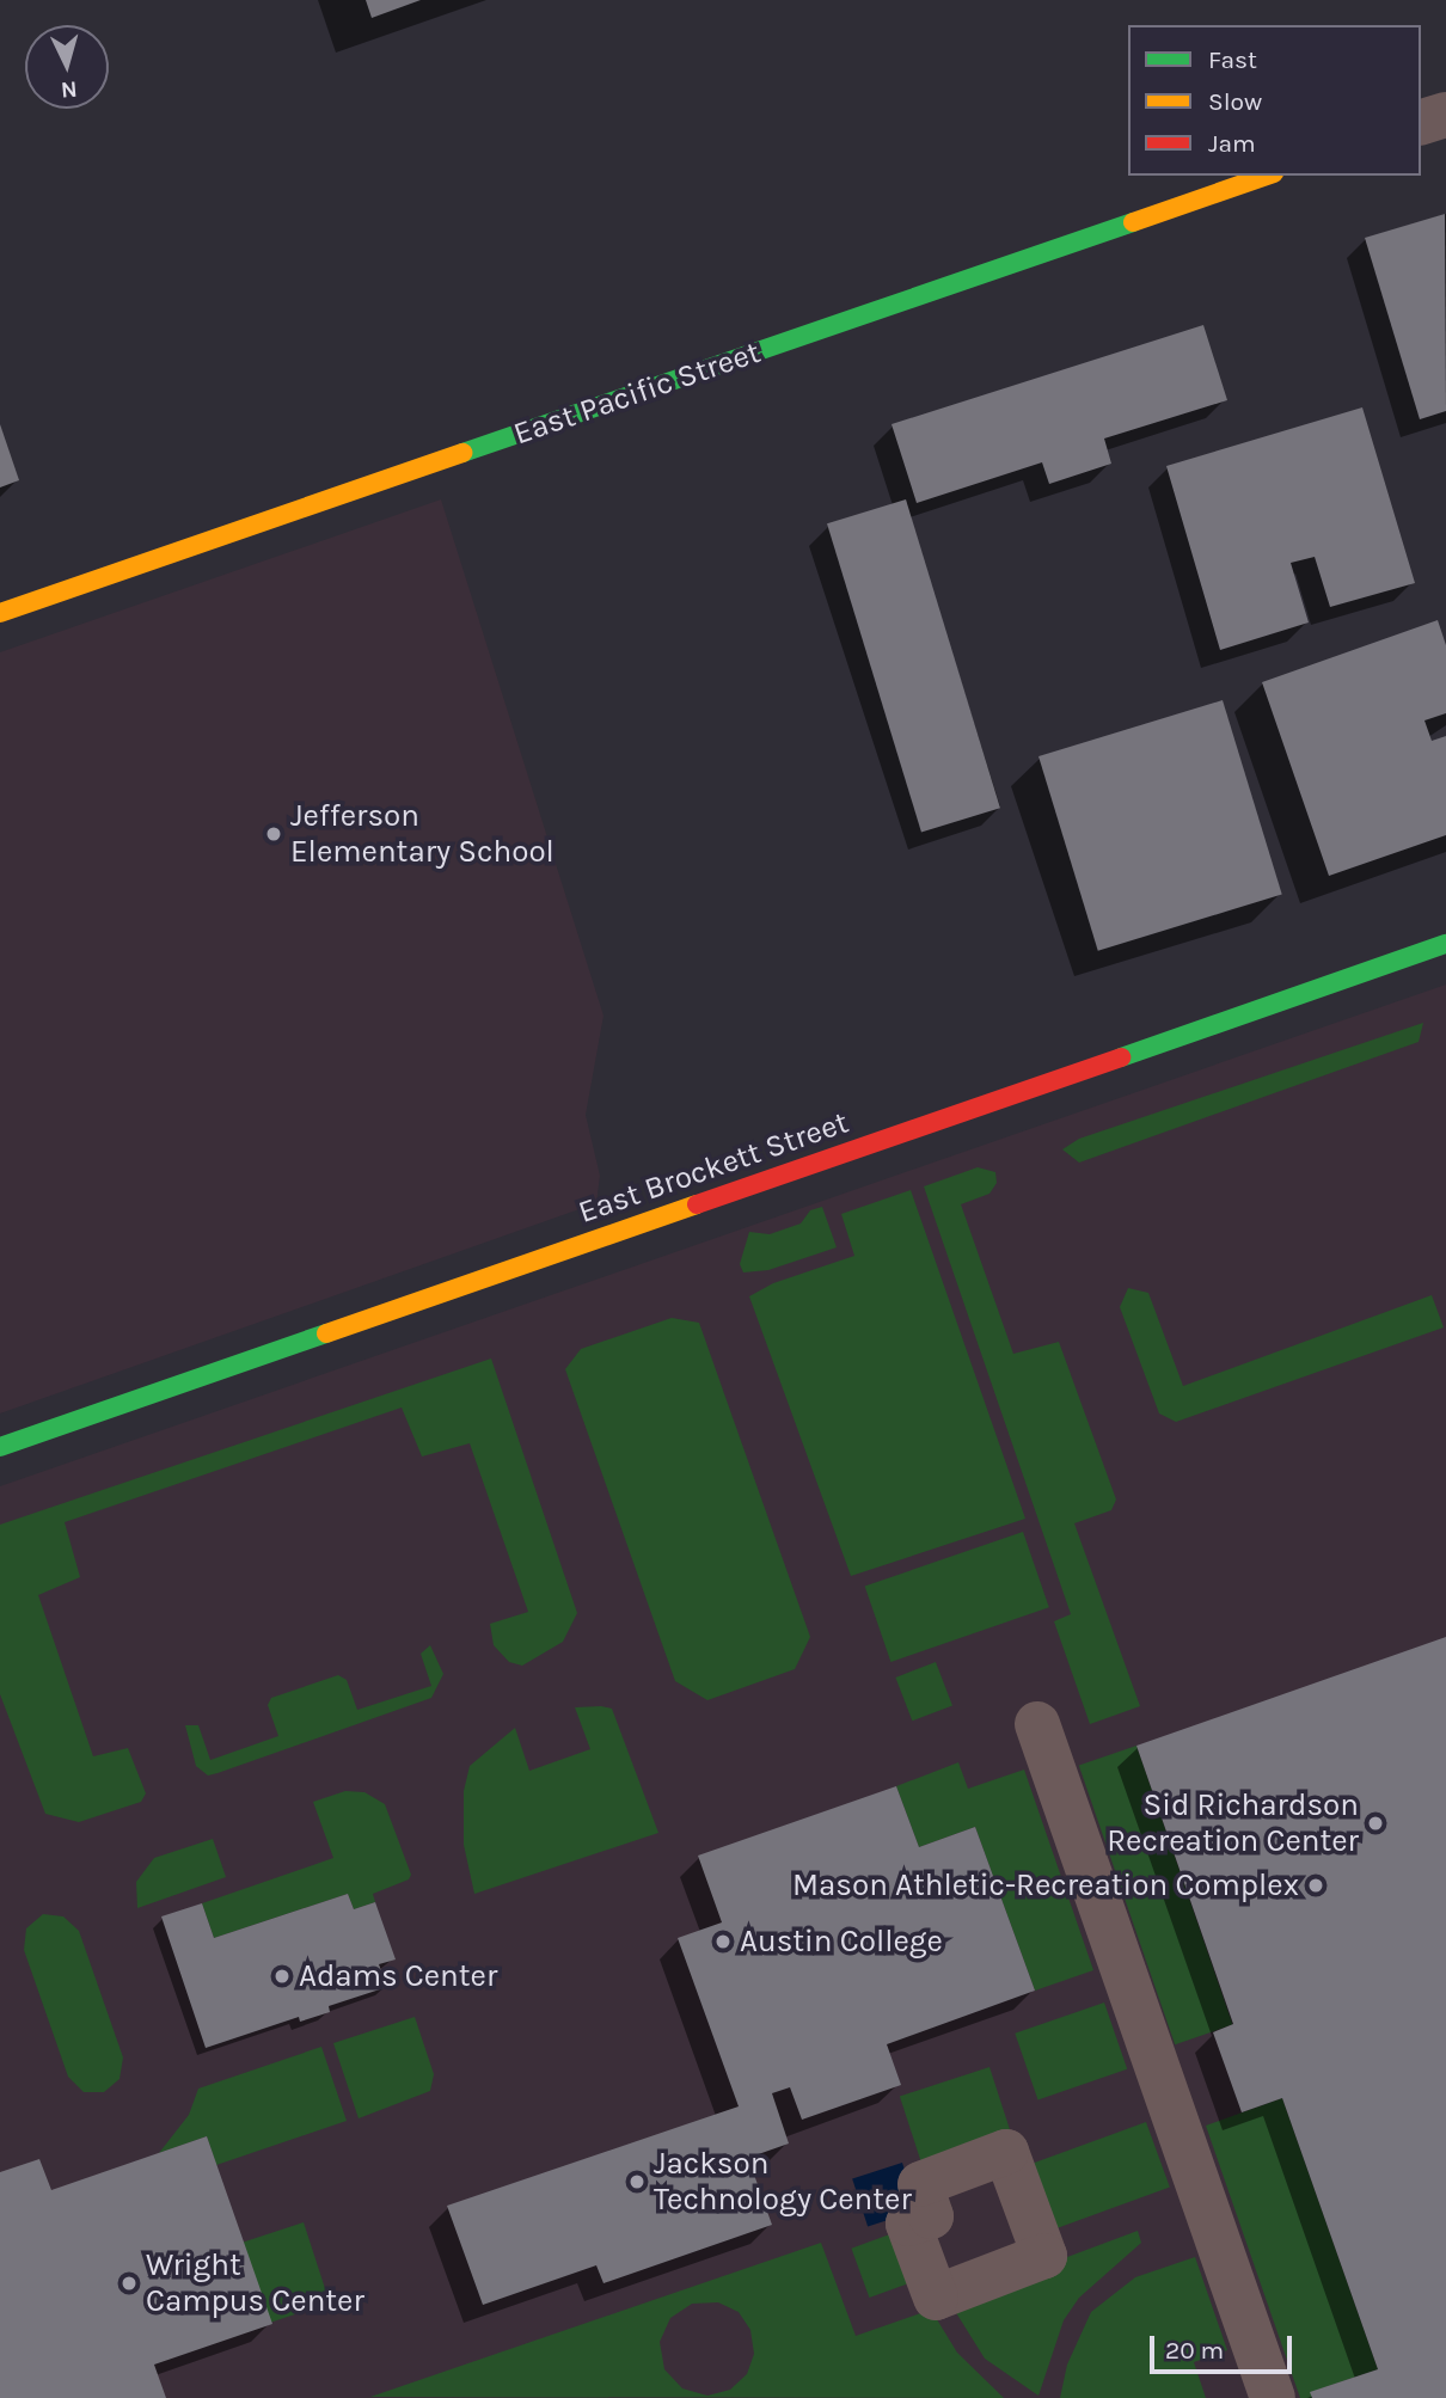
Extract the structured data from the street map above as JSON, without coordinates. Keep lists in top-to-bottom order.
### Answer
{
  "streets": {
    "street": ["East Pacific Street", "East Brockett Street"]
  },
  "places": [
    "Jefferson Elementary School",
    "Sid Richardson Recreation Center",
    "Mason Athletic-Recreation Complex",
    "Austin College",
    "Adams Center",
    "Jackson Technology Center",
    "Wright Campus Center"
  ],
  "legend": ["Fast", "Slow", "Jam"],
  "scale_bar": "20 m",
  "north": "bottom"
}
